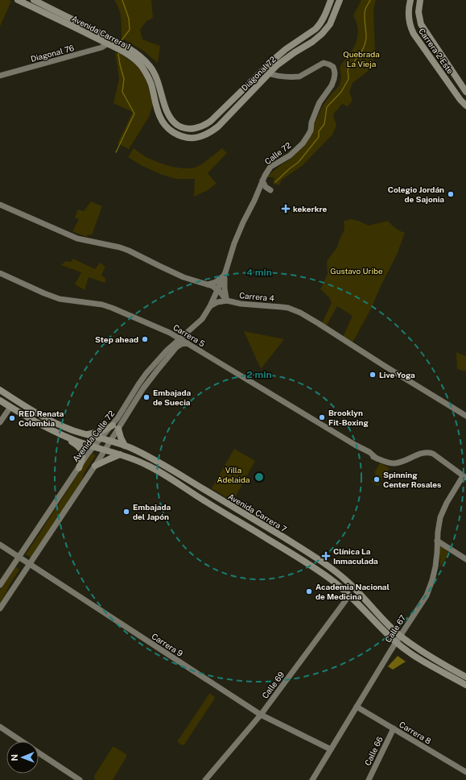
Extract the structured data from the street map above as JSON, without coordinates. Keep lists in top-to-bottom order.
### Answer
{
  "streets": {
    "main road": [
      "Avenida Carrera 1",
      "Carrera 2 Este",
      "Diagonal 72",
      "Avenida Carrera 7"
    ],
    "street": [
      "Diagonal 76",
      "Calle 72",
      "Carrera 4",
      "Carrera 5",
      "Avenida Calle 72",
      "Calle 67",
      "Carrera 9",
      "Calle 69",
      "Carrera 8",
      "Calle 66"
    ]
  },
  "crossings": [
    ["Avenida Carrera 1", "Diagonal 76"],
    ["Avenida Carrera 1", "Diagonal 72"],
    ["Diagonal 72", "Calle 72"],
    ["Calle 72", "Carrera 4"],
    ["Calle 72", "Avenida Calle 72"],
    ["Carrera 4", "Avenida Calle 72"],
    ["Carrera 5", "Avenida Calle 72"],
    ["Carrera 5", "Calle 67"],
    ["Avenida Calle 72", "Avenida Carrera 7"],
    ["Avenida Calle 72", "Carrera 9"],
    ["Avenida Carrera 7", "Calle 67"],
    ["Calle 67", "Carrera 9"],
    ["Calle 67", "Carrera 8"],
    ["Carrera 9", "Calle 69"],
    ["Carrera 8", "Calle 66"]
  ],
  "parks": ["Quebrada La Vieja", "Gustavo Uribe", "Villa Adelaida"],
  "places": {
    "other": [
      "Colegio Jordán de Sajonia",
      "Step ahead",
      "Live Yoga",
      "Embajada de Suecia",
      "Brooklyn Fit-Boxing",
      "RED Renata Colombia",
      "Spinning Center Rosales",
      "Embajada del Japón",
      "Academia Nacional de Medicina"
    ],
    "health": ["kekerkre", "Clínica La Inmaculada"]
  },
  "north": "left",
  "rings": ["4 min", "2 min"]
}
